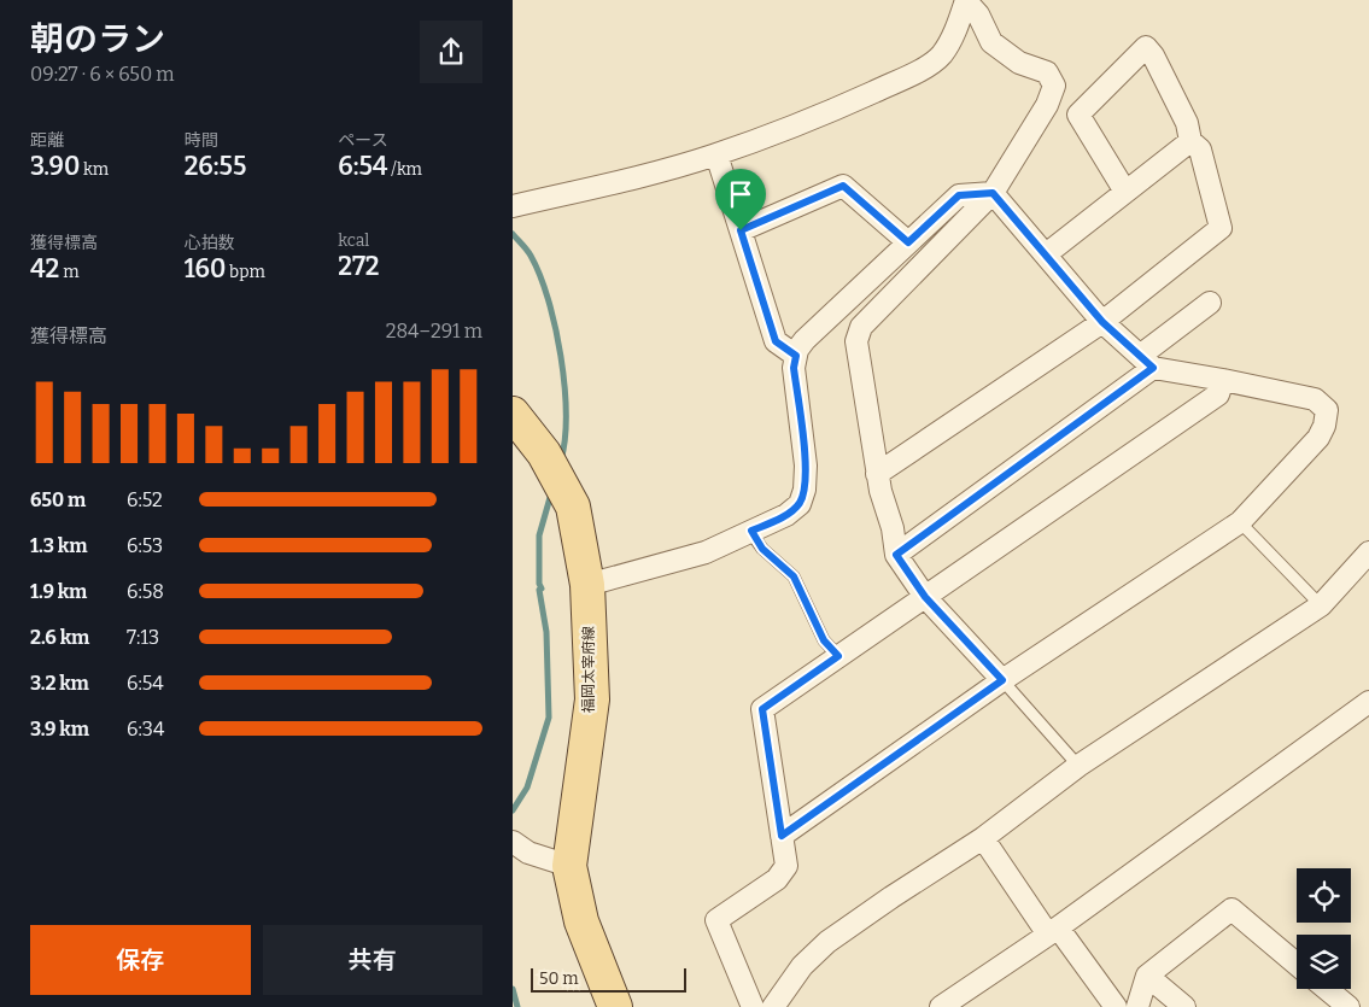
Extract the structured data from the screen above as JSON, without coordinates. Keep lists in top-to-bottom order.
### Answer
{
  "streets": {
    "main road": ["福岡太宰府線"]
  },
  "scale_bar": "50 m",
  "page": {
    "heading": ["朝のラン", "09:27 · 6 × 650 m"],
    "stats": [
      ["距離", "3.90 km"],
      ["時間", "26:55"],
      ["ペース", "6:54 /km"],
      ["獲得標高", "42 m"],
      ["心拍数", "160 bpm"],
      ["kcal", "272"]
    ],
    "chart": ["獲得標高", "284–291 m"],
    "list": [
      {
        "name": "650 m",
        "note": "6:52"
      },
      {
        "name": "1.3 km",
        "note": "6:53"
      },
      {
        "name": "1.9 km",
        "note": "6:58"
      },
      {
        "name": "2.6 km",
        "note": "7:13"
      },
      {
        "name": "3.2 km",
        "note": "6:54"
      },
      {
        "name": "3.9 km",
        "note": "6:34"
      }
    ],
    "buttons": ["保存", "共有"],
    "scale": "50 m"
  }
}
